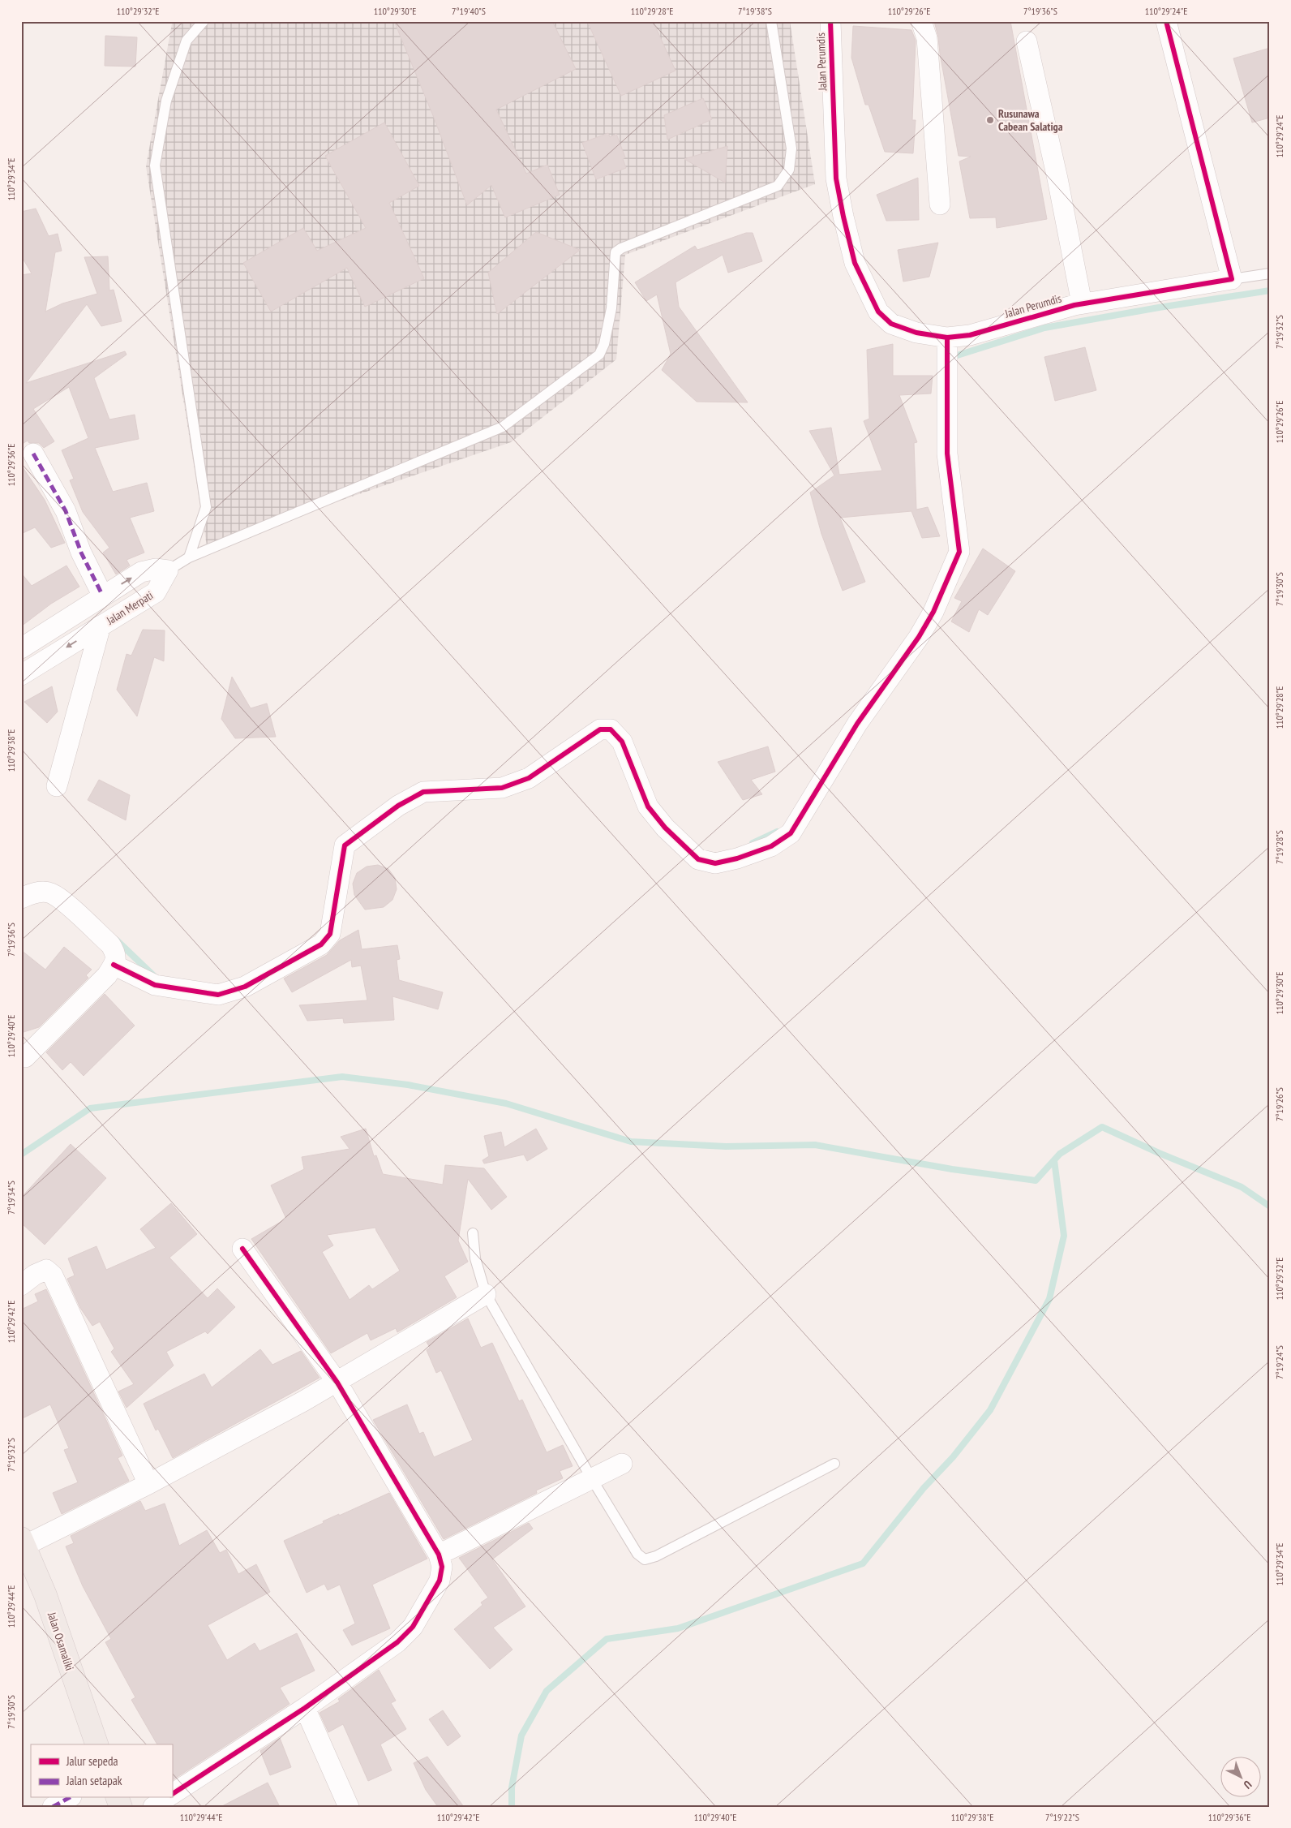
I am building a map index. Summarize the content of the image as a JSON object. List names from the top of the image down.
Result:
{
  "streets": {
    "main road": ["Jalan Osamaliki"],
    "street": ["Jalan Perumdis", "Jalan Merpati"]
  },
  "places": ["Rusunawa Cabean Salatiga"],
  "legend": ["Jalur sepeda", "Jalan setapak"],
  "north": "bottom right",
  "coordinates": [
    "110°29'32\"E",
    "110°29'30\"E",
    "7°19'40\"S",
    "110°29'28\"E",
    "7°19'38\"S",
    "110°29'26\"E",
    "7°19'36\"S",
    "110°29'24\"E",
    "110°29'34\"E",
    "7°19'32\"S",
    "110°29'36\"E",
    "7°19'30\"S",
    "110°29'38\"E",
    "7°19'28\"S",
    "110°29'40\"E",
    "7°19'26\"S",
    "7°19'34\"S",
    "110°29'42\"E",
    "7°19'24\"S",
    "110°29'44\"E",
    "7°19'22\"S"
  ]
}
